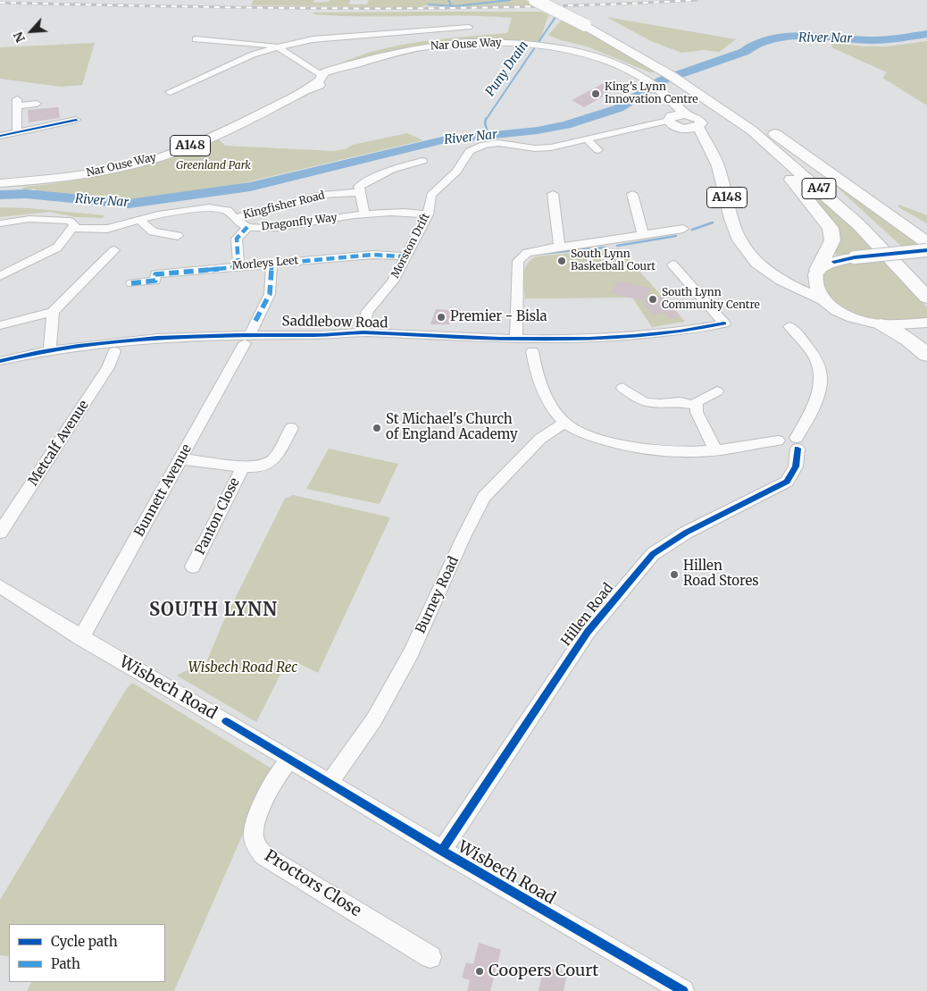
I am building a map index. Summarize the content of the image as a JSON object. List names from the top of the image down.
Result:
{
  "streets": {
    "highway": ["A47"],
    "main road": ["Nar Ouse Way", "A148"],
    "street": [
      "Kingfisher Road",
      "Dragonfly Way",
      "Morston Drift",
      "Morleys Leet",
      "Saddlebow Road",
      "Metcalf Avenue",
      "Bunnett Avenue",
      "Panton Close",
      "Burney Road",
      "Hillen Road",
      "Wisbech Road",
      "Proctors Close"
    ]
  },
  "crossings": [
    ["Nar Ouse Way", "A148"],
    ["Kingfisher Road", "Dragonfly Way"],
    ["Dragonfly Way", "Morston Drift"],
    ["Morston Drift", "Morleys Leet"],
    ["Morston Drift", "Saddlebow Road"],
    ["Morleys Leet", "Bunnett Avenue"],
    ["Saddlebow Road", "Bunnett Avenue"],
    ["Bunnett Avenue", "Panton Close"],
    ["Bunnett Avenue", "Wisbech Road"],
    ["Burney Road", "Wisbech Road"],
    ["Hillen Road", "Wisbech Road"],
    ["Wisbech Road", "Proctors Close"]
  ],
  "districts": ["SOUTH LYNN"],
  "water": ["River Nar", "Puny Drain"],
  "parks": ["Greenland Park", "Wisbech Road Rec"],
  "places": [
    "King's Lynn Innovation Centre",
    "South Lynn Basketball Court",
    "South Lynn Community Centre",
    "Premier - Bisla",
    "St Michael's Church of England Academy",
    "Hillen Road Stores",
    "Coopers Court"
  ],
  "legend": ["Cycle path", "Path"],
  "north": "bottom left"
}
